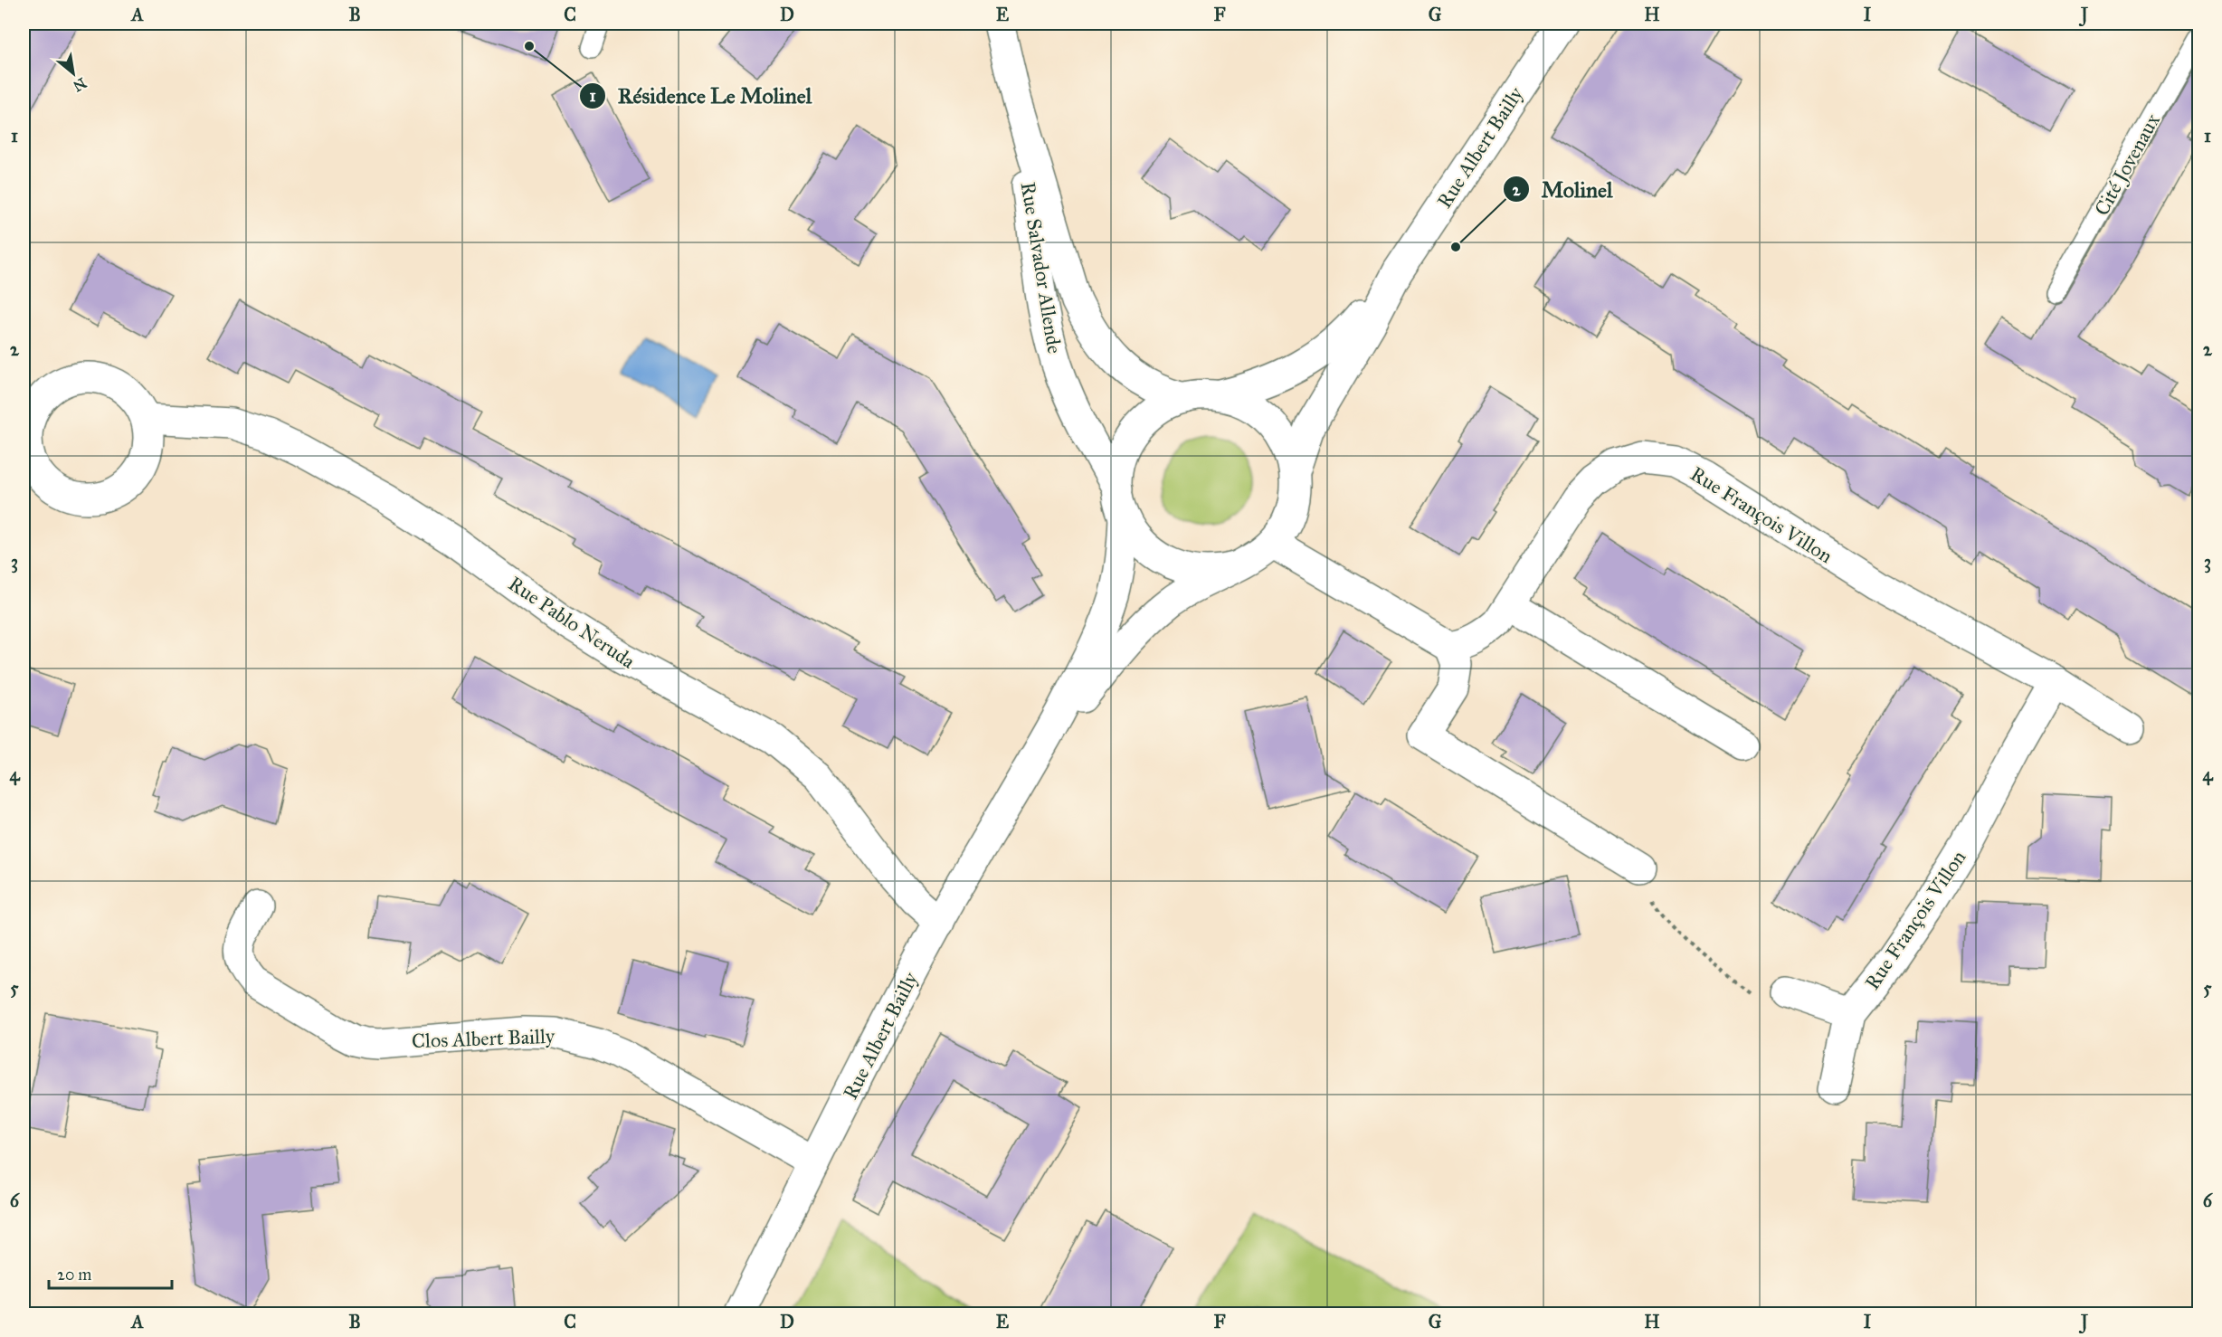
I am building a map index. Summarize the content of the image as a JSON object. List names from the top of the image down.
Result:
{
  "streets": {
    "street": [
      "Rue Albert Bailly",
      "Rue Salvador Allende",
      "Rue François Villon",
      "Rue Pablo Neruda",
      "Clos Albert Bailly"
    ],
    "lane": ["Cité Jovenaux"]
  },
  "crossings": [
    ["Rue Albert Bailly", "Rue Pablo Neruda"],
    ["Rue Albert Bailly", "Clos Albert Bailly"]
  ],
  "places": ["Résidence Le Molinel", "Molinel"],
  "scale_bar": "20 m",
  "north": "bottom right",
  "grid": {
    "columns": [
      "A",
      "B",
      "C",
      "D",
      "E",
      "F",
      "G",
      "H",
      "I",
      "J"
    ],
    "rows": [
      "1",
      "2",
      "3",
      "4",
      "5",
      "6"
    ]
  }
}
